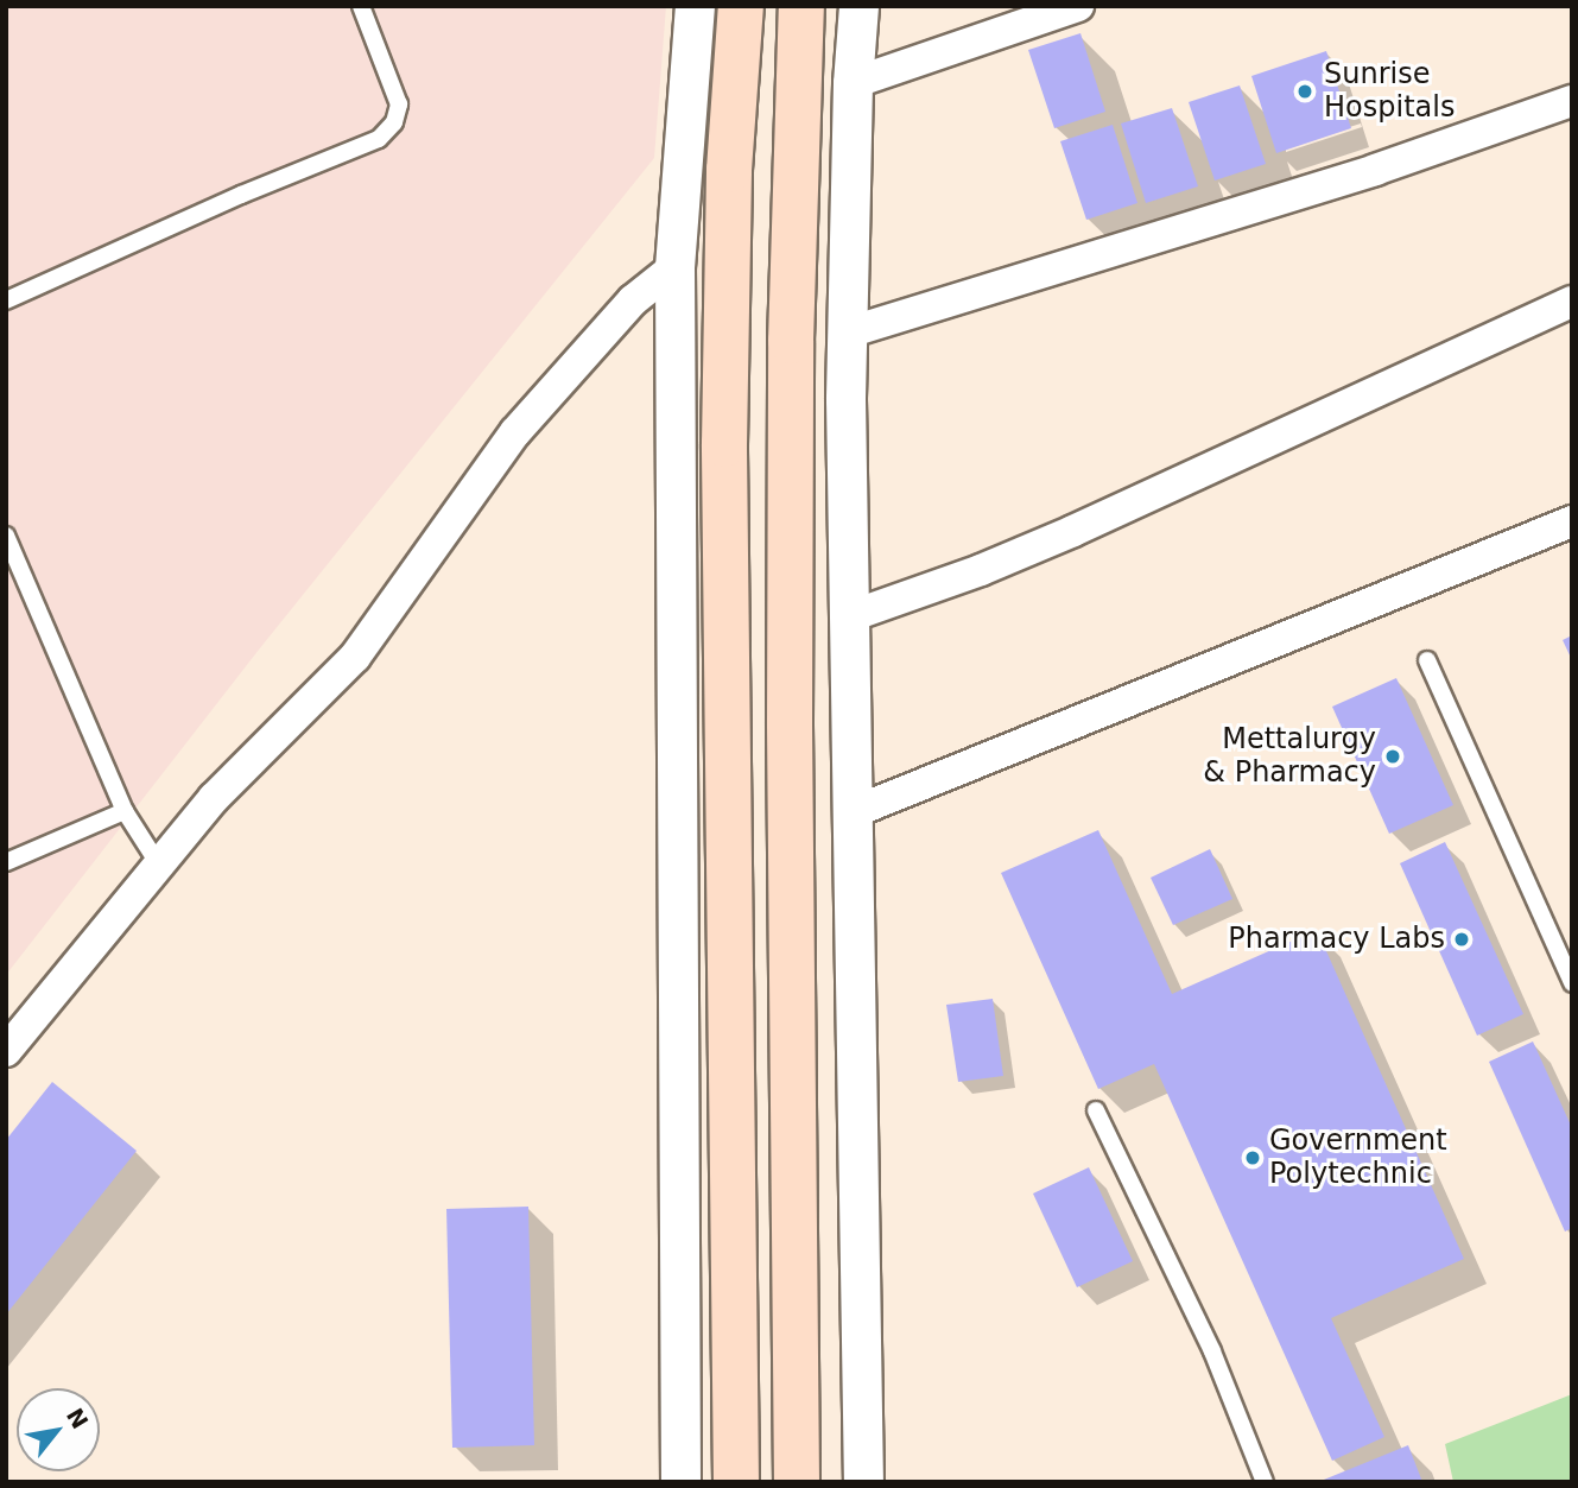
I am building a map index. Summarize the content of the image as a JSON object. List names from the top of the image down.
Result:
{
  "places": [
    "Sunrise Hospitals",
    "Mettalurgy & Pharmacy",
    "Pharmacy Labs",
    "Government Polytechnic"
  ],
  "north": "top right"
}
